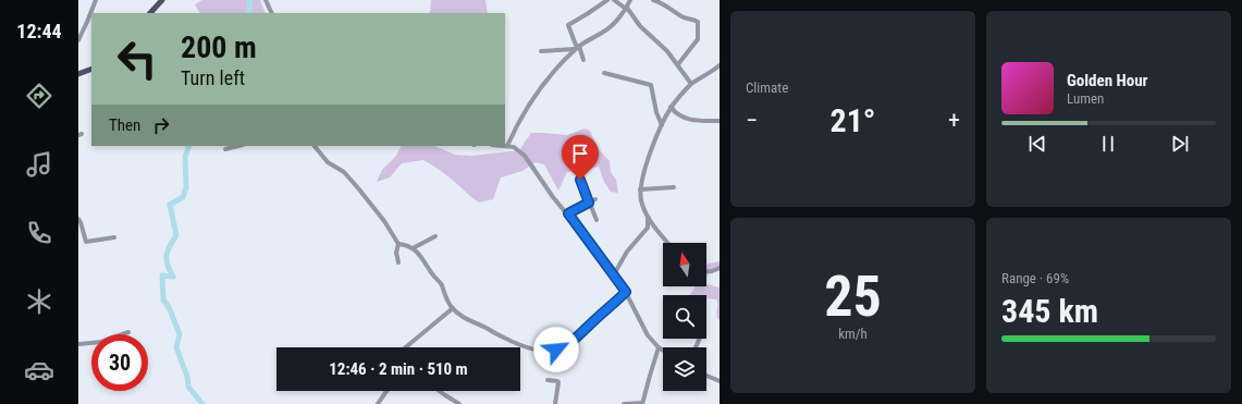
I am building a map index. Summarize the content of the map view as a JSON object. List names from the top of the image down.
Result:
{
  "north": "top",
  "page": {
    "tabs": "12:44",
    "tile": [
      "Climate",
      ["25", "km/h"],
      ["Range · 69%", "345 km"]
    ],
    "turn": ["200 m", "Turn left"],
    "song": ["Golden Hour", "Lumen"],
    "heat": ["−", "21°", "+"],
    "then": "Then",
    "limit": "30",
    "trip": "12:46 · 2 min · 510 m"
  }
}
